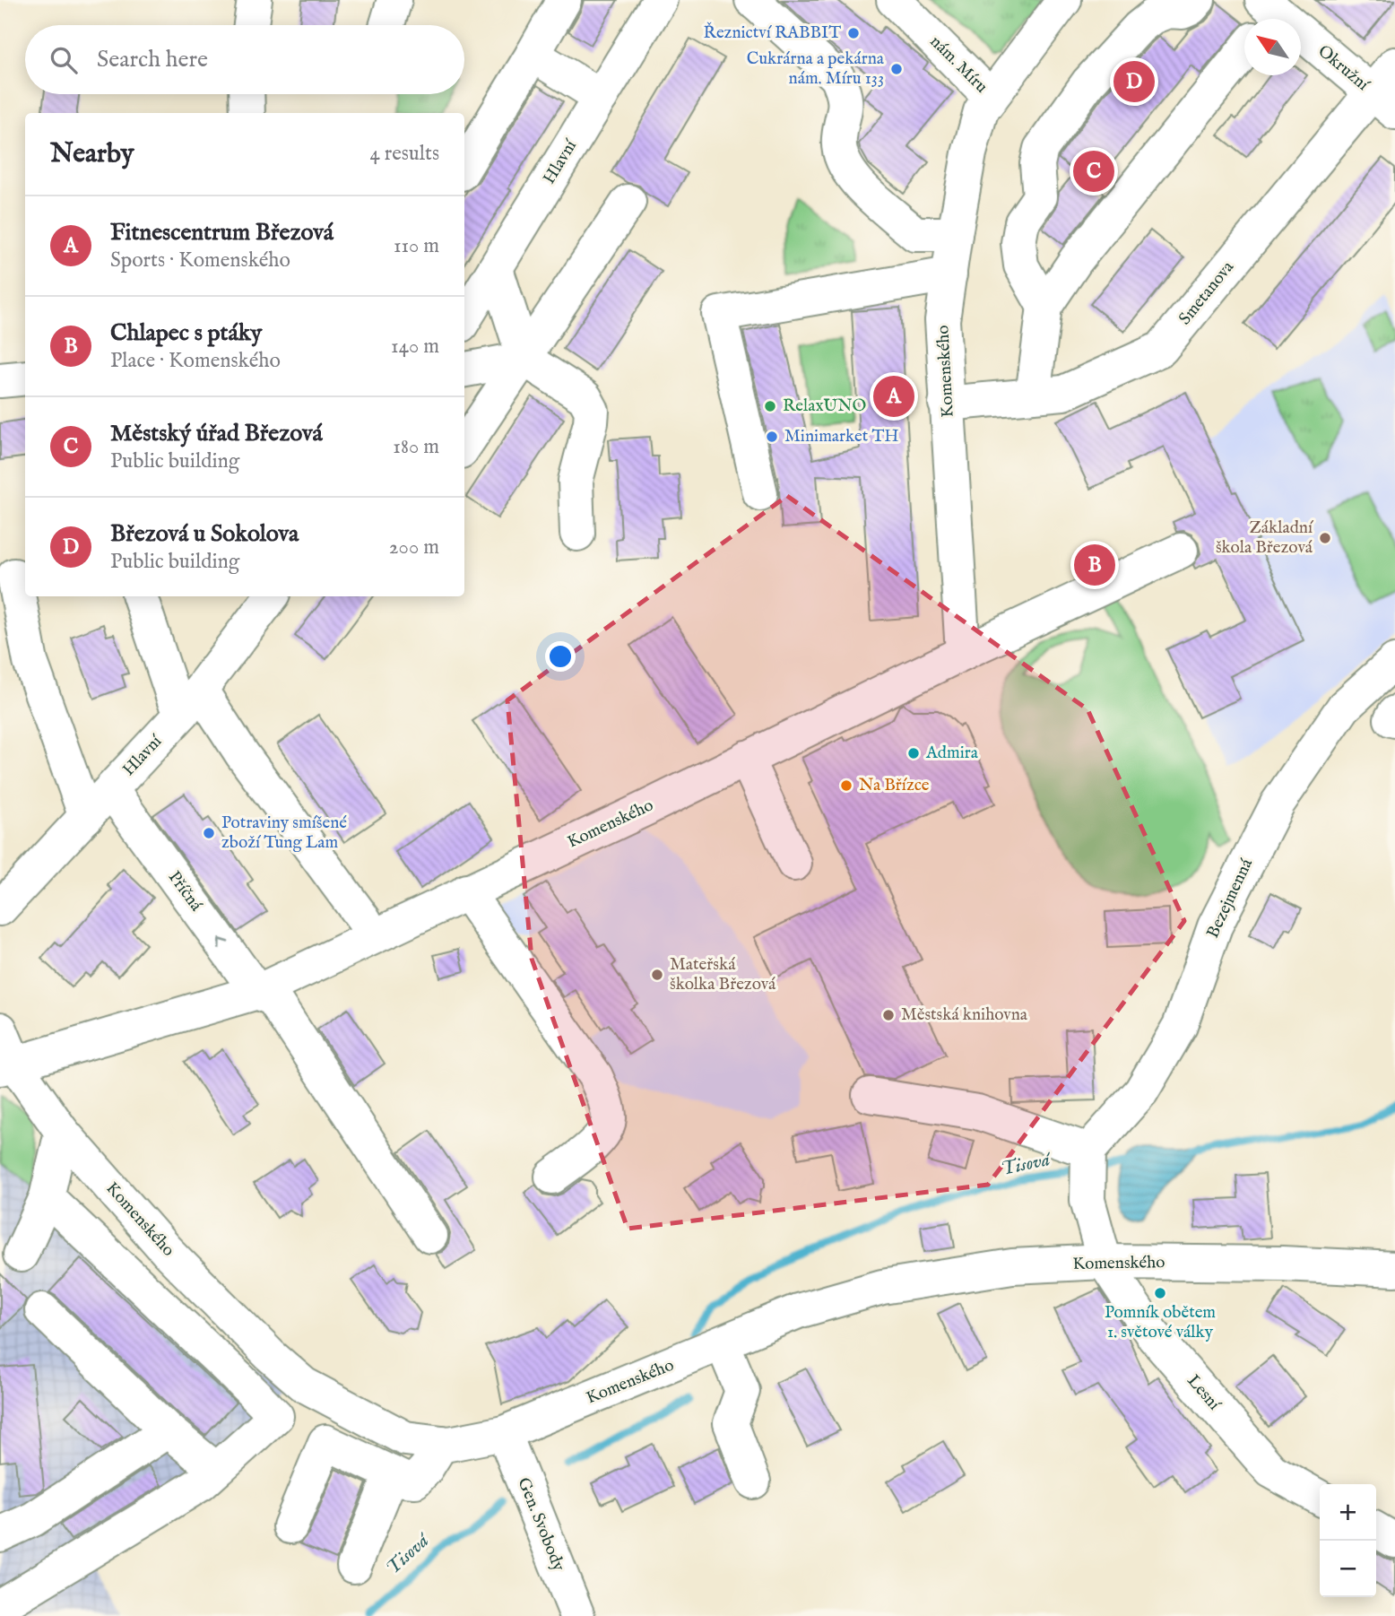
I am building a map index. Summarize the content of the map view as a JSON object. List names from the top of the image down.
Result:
{
  "streets": {
    "street": [
      "nám. Míru",
      "Okružní",
      "Hlavní",
      "Smetanova",
      "Komenského",
      "Příčná",
      "Bezejmenná",
      "Lesní",
      "Gen. Svobody"
    ]
  },
  "crossings": [
    ["nám. Míru", "Komenského"],
    ["Okružní", "Smetanova"],
    ["Hlavní", "Příčná"],
    ["Smetanova", "Komenského"],
    ["Komenského", "Příčná"],
    ["Komenského", "Lesní"],
    ["Komenského", "Gen. Svobody"]
  ],
  "water": ["Tisová"],
  "places": [
    "Řeznictví RABBIT",
    "Cukrárna a pekárna nám. Míru 133",
    "RelaxUNO",
    "Minimarket TH",
    "Základní škola Březová",
    "Admira",
    "Na Břízce",
    "Potraviny smíšené zboží Tung Lam",
    "Mateřská školka Březová",
    "Městská knihovna",
    "Pomník obětem 1. světové války"
  ],
  "north": "top left",
  "page": {
    "search": "Search here",
    "pins": [
      "D",
      "C",
      "A",
      "B"
    ],
    "heading": ["Nearby", "4 results"],
    "list": [
      {
        "mark": "A",
        "name": "Fitnescentrum Březová",
        "note": "Sports · Komenského",
        "value": "110 m"
      },
      {
        "mark": "B",
        "name": "Chlapec s ptáky",
        "note": "Place · Komenského",
        "value": "140 m"
      },
      {
        "mark": "C",
        "name": "Městský úřad Březová",
        "note": "Public building",
        "value": "180 m"
      },
      {
        "mark": "D",
        "name": "Březová u Sokolova",
        "note": "Public building",
        "value": "200 m"
      }
    ],
    "map_buttons": ["+", "−"]
  }
}
